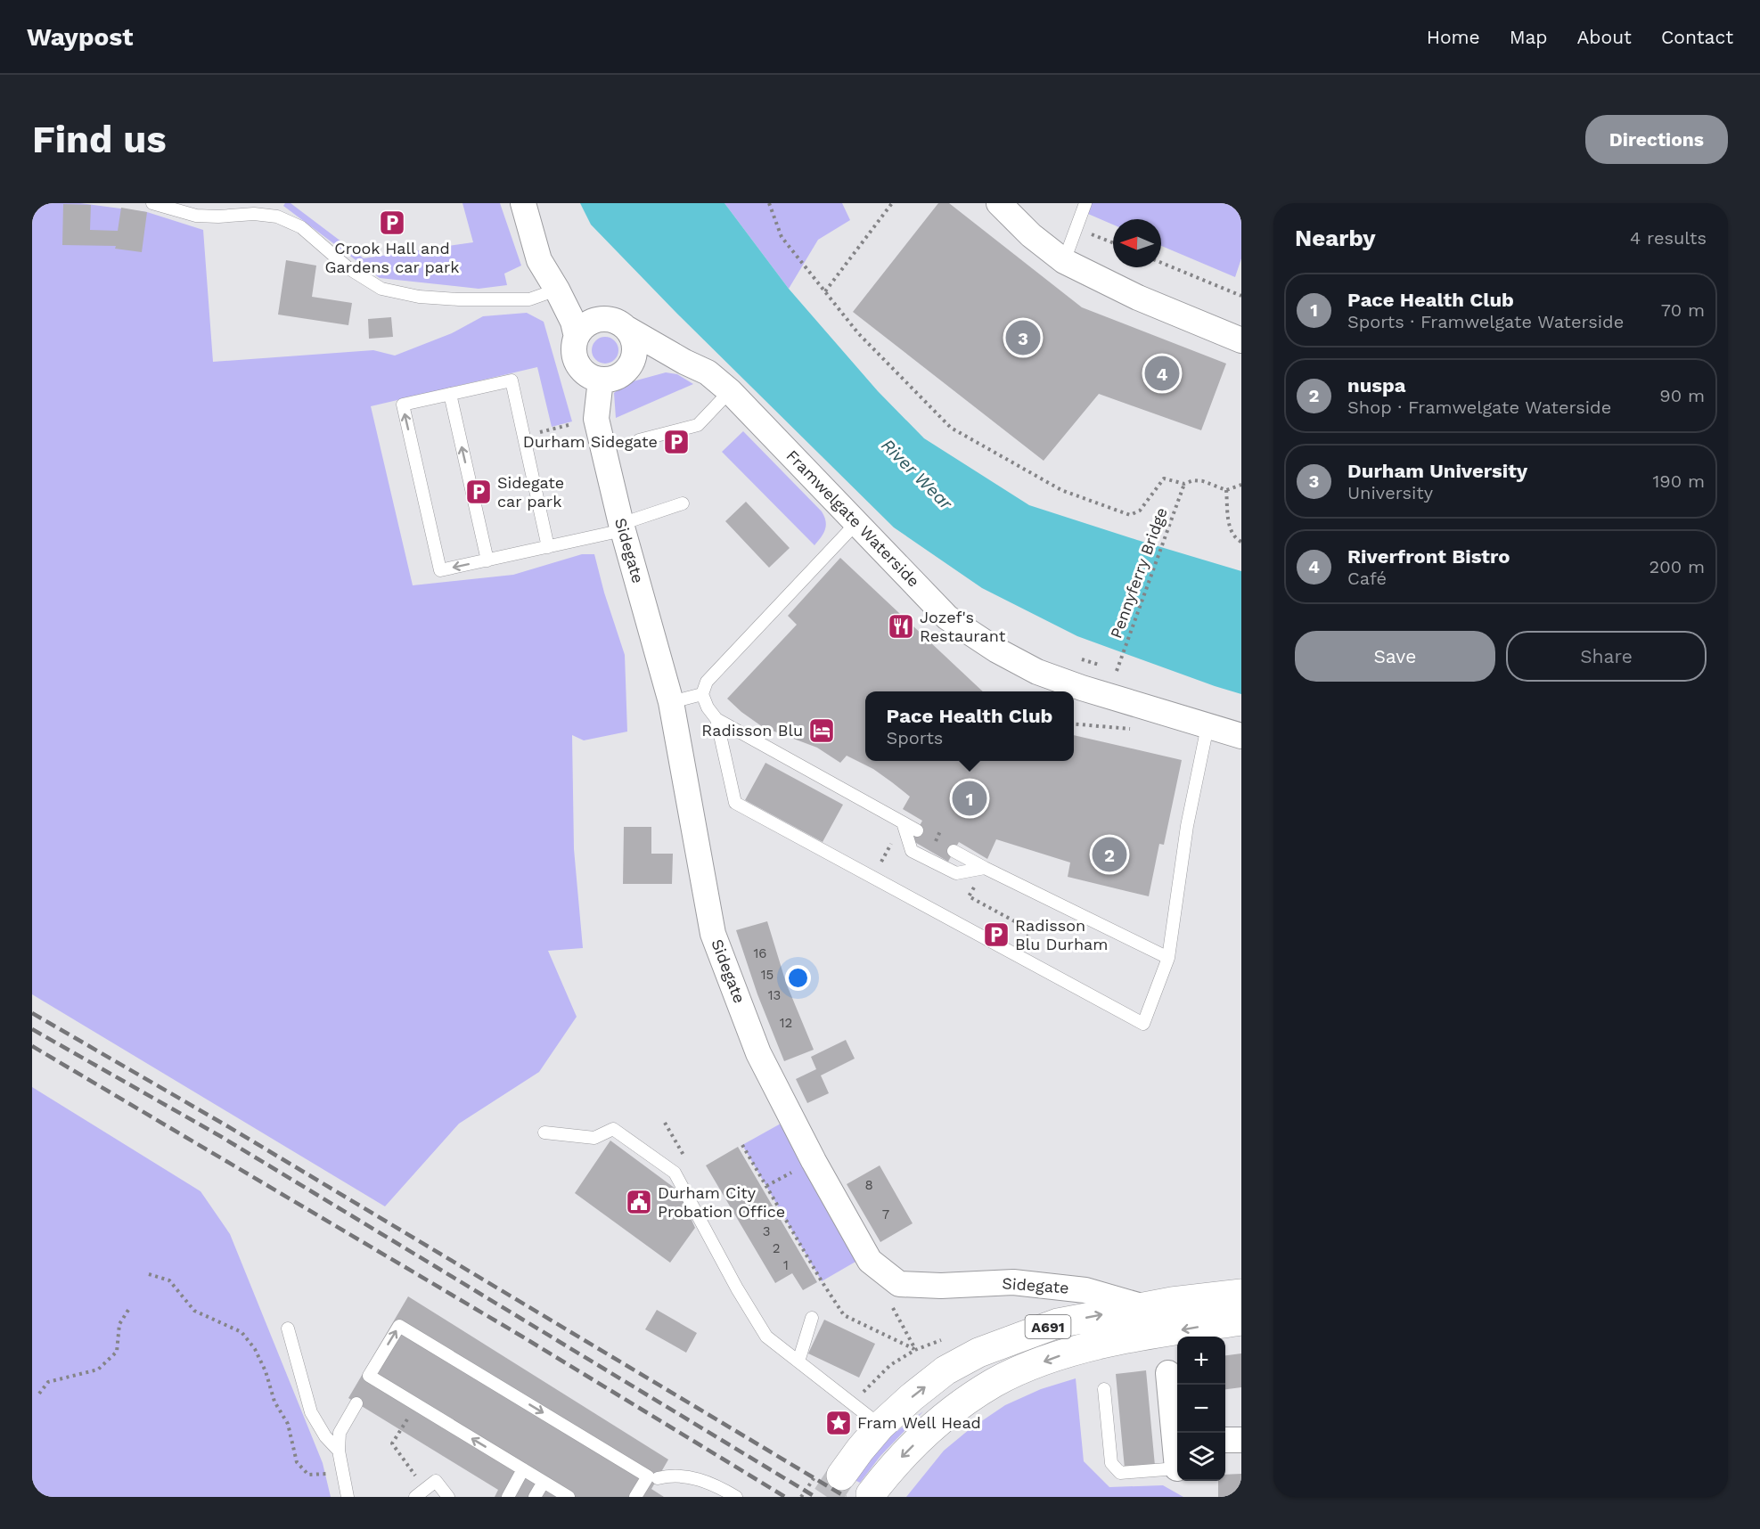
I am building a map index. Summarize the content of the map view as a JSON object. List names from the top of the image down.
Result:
{
  "streets": {
    "highway": ["A691"],
    "street": ["Framwelgate Waterside", "Sidegate"],
    "path": ["Pennyferry Bridge"]
  },
  "crossings": [
    ["Framwelgate Waterside", "Sidegate"],
    ["Sidegate", "A691"]
  ],
  "water": ["River Wear"],
  "places": {
    "parking": [
      "Crook Hall and Gardens car park",
      "Durham Sidegate",
      "Sidegate car park",
      "Radisson Blu Durham"
    ],
    "restaurant": ["Jozef's Restaurant"],
    "hotel": ["Radisson Blu"],
    "public building": ["Durham City Probation Office"],
    "place": ["Fram Well Head"]
  },
  "house_numbers": [
    "16",
    "15",
    "13",
    "12",
    "8",
    "7",
    "3",
    "2",
    "1"
  ],
  "north": "left",
  "page": {
    "header": "Waypost",
    "nav": [
      "Home",
      "Map",
      "About",
      "Contact"
    ],
    "buttons": [
      "Directions",
      ["Save", "Share"]
    ],
    "title": "Find us",
    "heading": ["Nearby", "4 results"],
    "list": [
      {
        "mark": "1",
        "name": "Pace Health Club",
        "note": "Sports · Framwelgate Waterside",
        "value": "70 m"
      },
      {
        "mark": "2",
        "name": "nuspa",
        "note": "Shop · Framwelgate Waterside",
        "value": "90 m"
      },
      {
        "mark": "3",
        "name": "Durham University",
        "note": "University",
        "value": "190 m"
      },
      {
        "mark": "4",
        "name": "Riverfront Bistro",
        "note": "Café",
        "value": "200 m"
      }
    ],
    "pins": [
      "3",
      "4",
      "1",
      "2"
    ],
    "popup": ["Pace Health Club", "Sports"],
    "map_buttons": ["+", "−"]
  }
}
